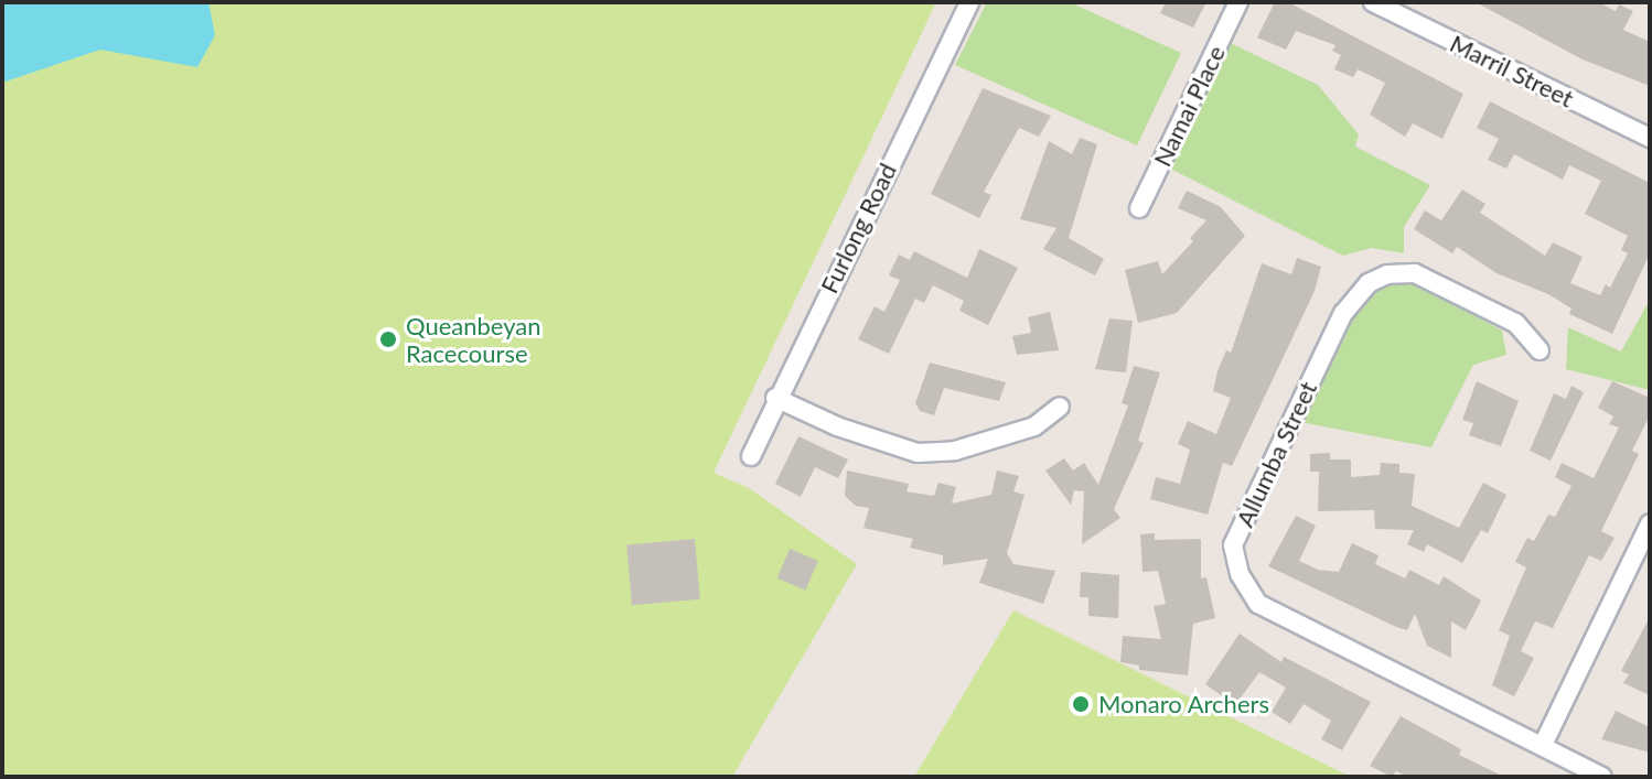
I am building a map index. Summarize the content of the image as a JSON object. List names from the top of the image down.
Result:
{
  "streets": {
    "street": [
      "Marril Street",
      "Namai Place",
      "Furlong Road",
      "Allumba Street"
    ]
  },
  "places": ["Queanbeyan Racecourse", "Monaro Archers"]
}
